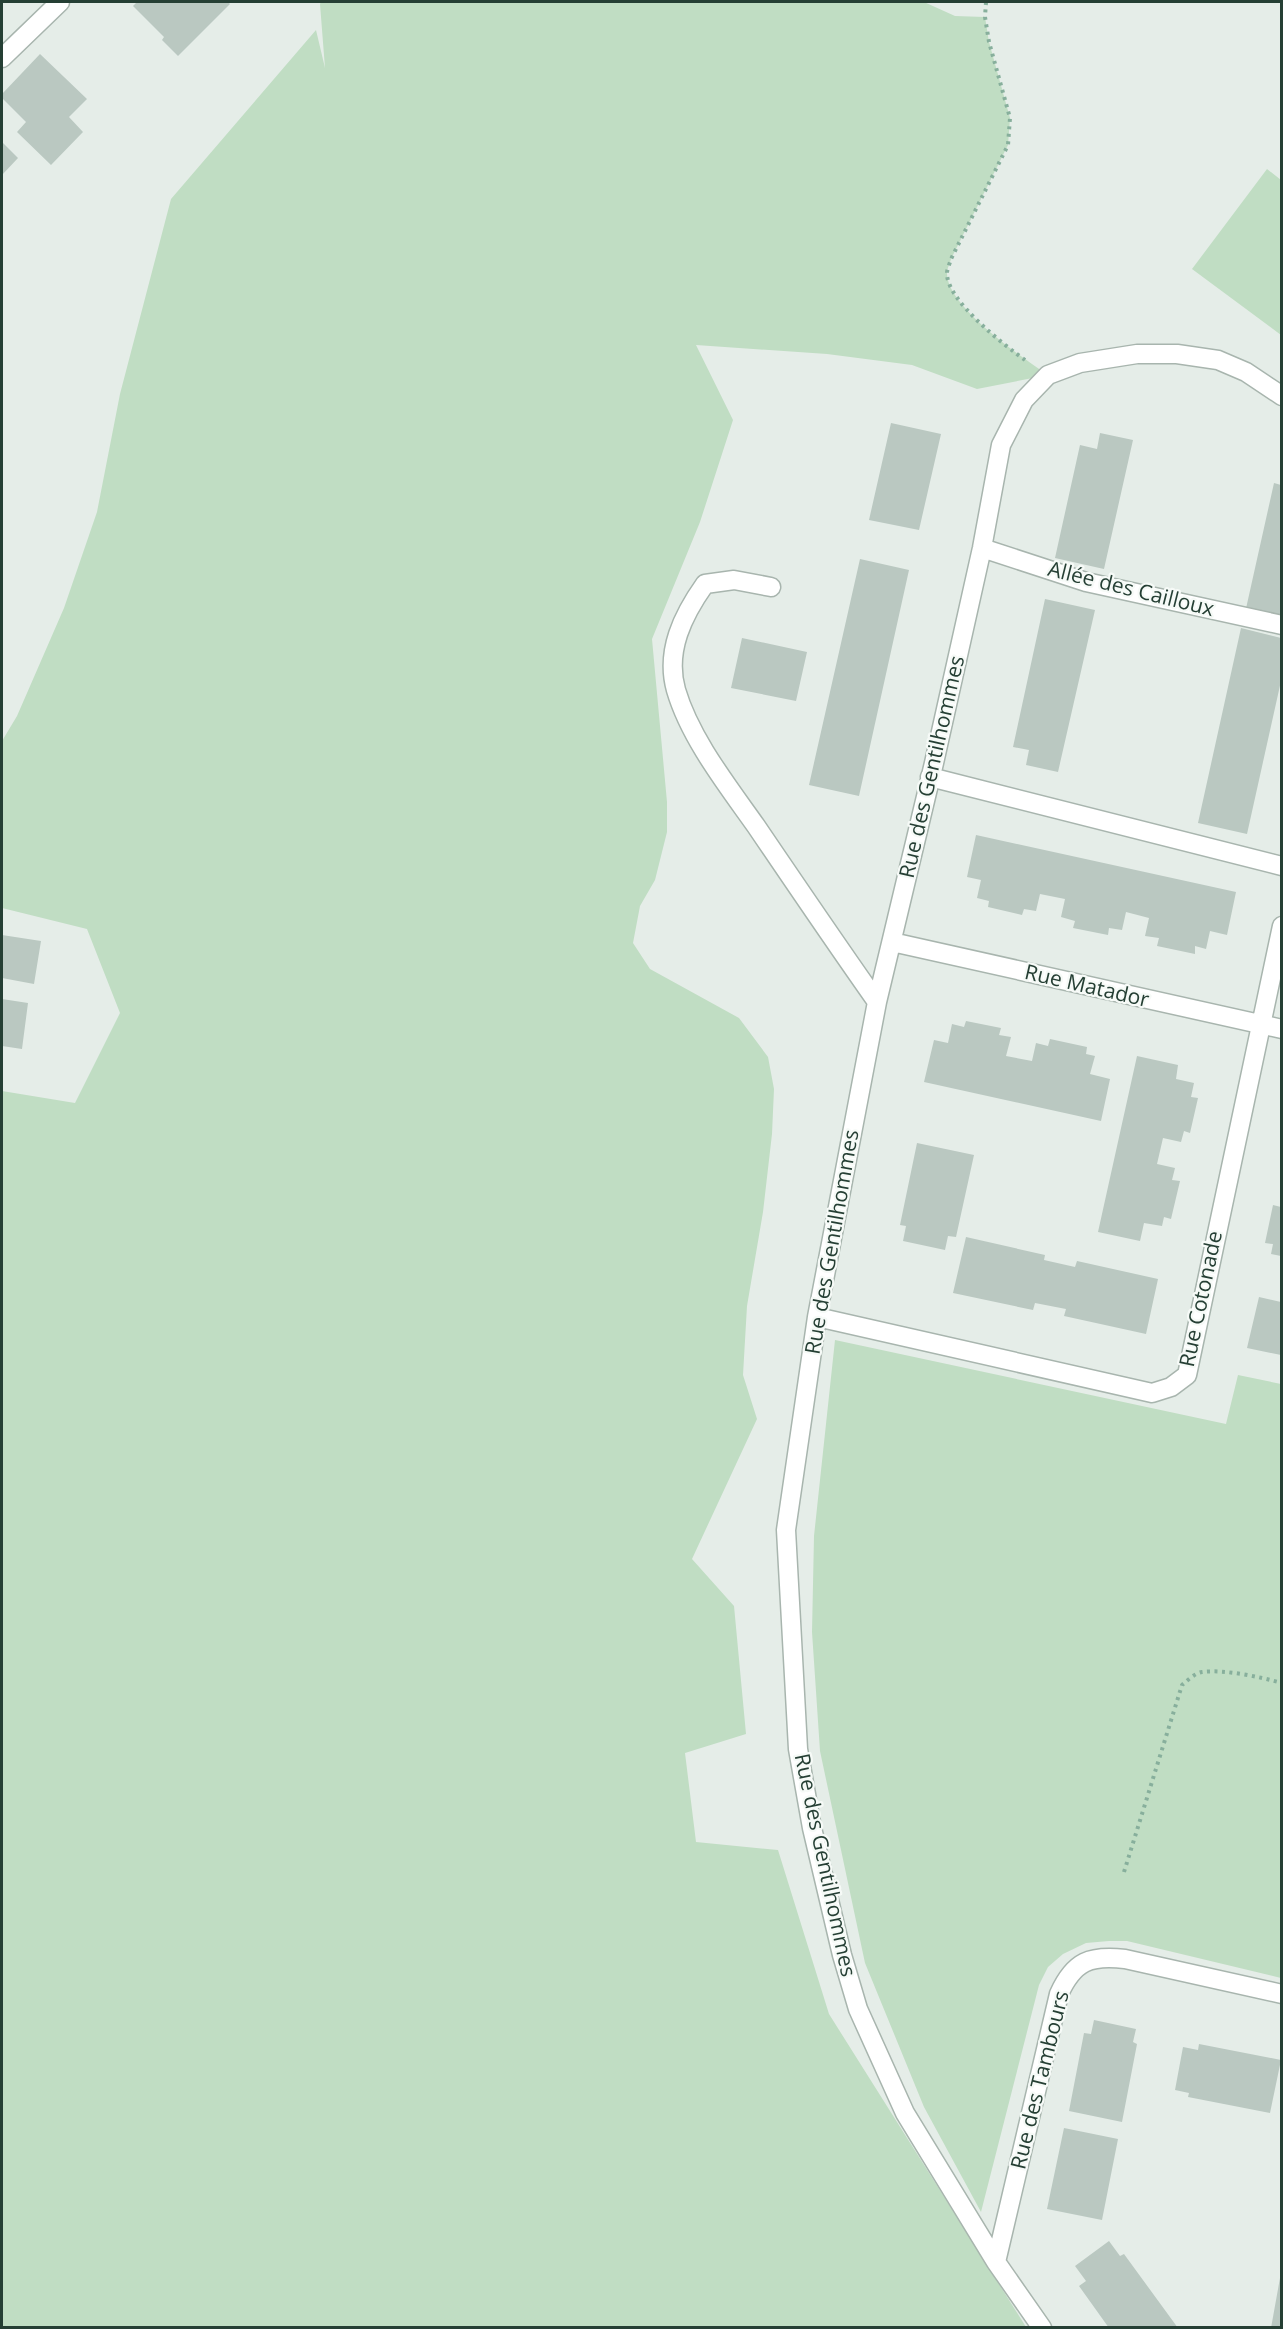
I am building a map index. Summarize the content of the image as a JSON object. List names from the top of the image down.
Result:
{
  "streets": {
    "street": [
      "Allée des Cailloux",
      "Rue des Gentilhommes",
      "Rue Matador",
      "Rue Cotonade",
      "Rue des Tambours"
    ]
  },
  "crossings": [
    ["Allée des Cailloux", "Rue des Gentilhommes"],
    ["Rue des Gentilhommes", "Rue Matador"],
    ["Rue des Gentilhommes", "Rue Cotonade"],
    ["Rue des Gentilhommes", "Rue des Tambours"],
    ["Rue Matador", "Rue Cotonade"]
  ]
}
